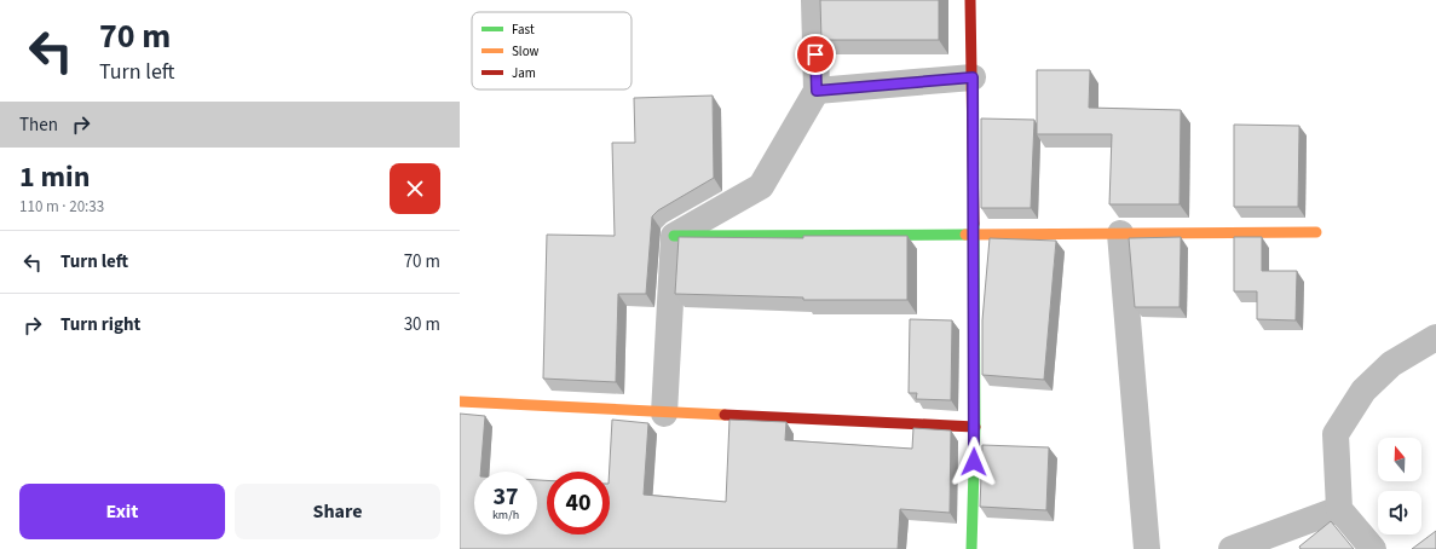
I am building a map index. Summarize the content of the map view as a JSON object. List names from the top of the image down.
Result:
{
  "legend": ["Fast", "Slow", "Jam"],
  "north": "top",
  "page": {
    "turn": ["70 m", "Turn left"],
    "then": "Then",
    "heading": ["1 min", "110 m · 20:33"],
    "list": [
      {
        "name": "Turn left",
        "value": "70 m"
      },
      {
        "name": "Turn right",
        "value": "30 m"
      }
    ],
    "speed": "37 km/h",
    "limit": "40",
    "buttons": ["Exit", "Share"]
  }
}
